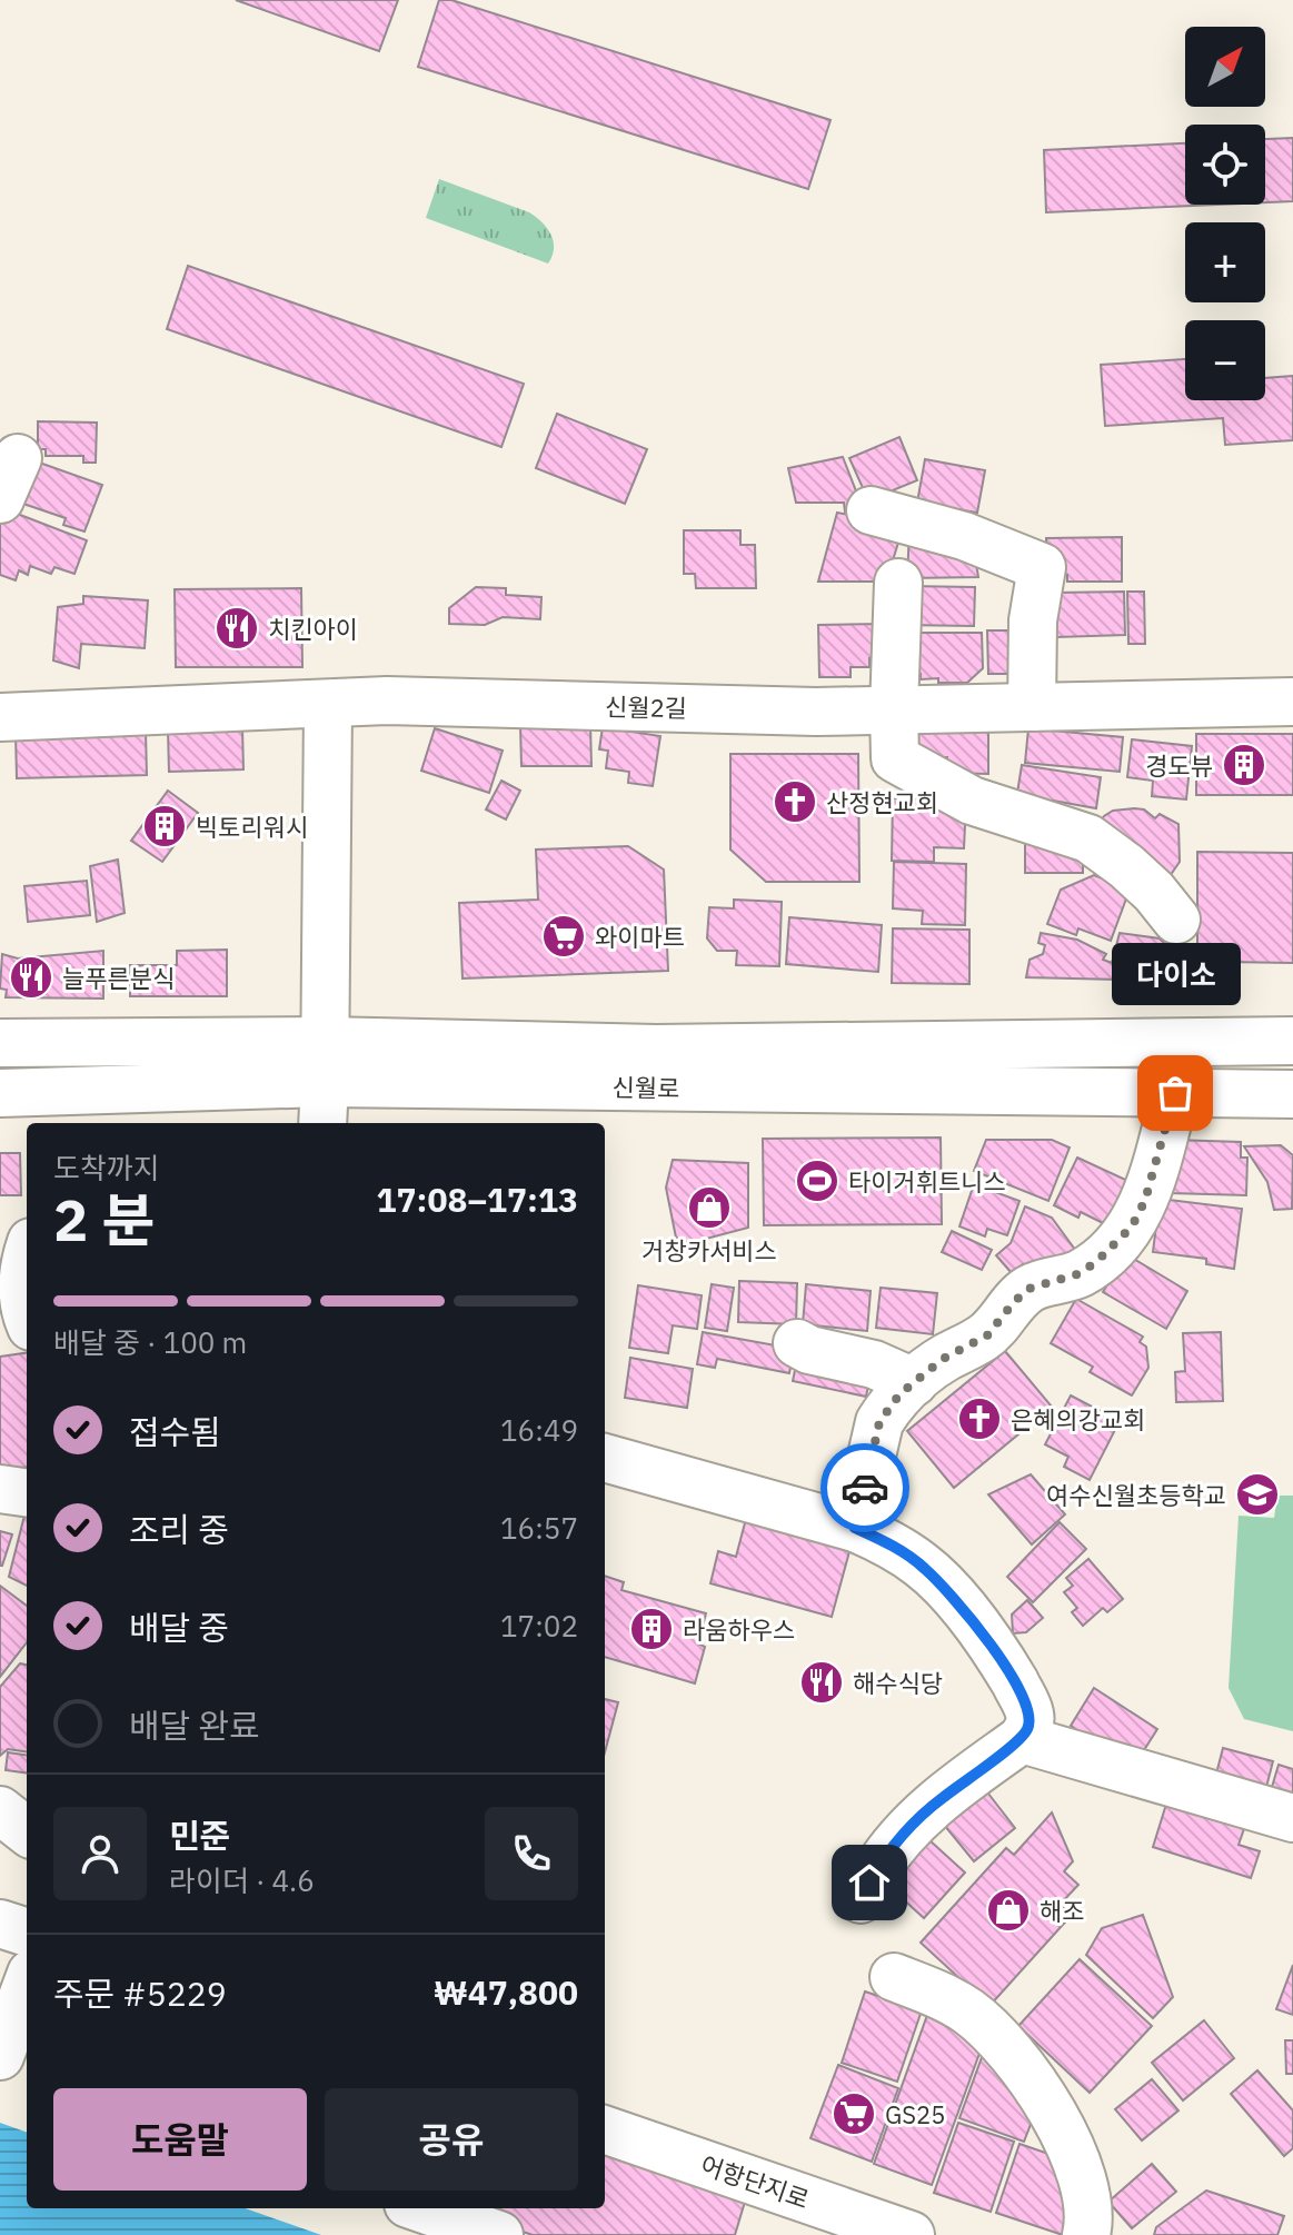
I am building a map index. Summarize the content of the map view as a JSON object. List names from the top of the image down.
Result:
{
  "streets": {
    "street": ["신월2길", "신월로", "어항단지로"]
  },
  "places": {
    "restaurant": ["치킨아이", "늘푸른분식", "해수식당"],
    "building": ["경도뷰", "빅토리워시", "라움하우스"],
    "church": ["산정현교회", "은혜의강교회"],
    "supermarket": ["와이마트", "GS25"],
    "other": ["다이소"],
    "sports": ["타이거휘트니스"],
    "shop": ["거창카서비스", "해조"],
    "school or university": ["여수신월초등학교"]
  },
  "north": "top right",
  "page": {
    "map_buttons": ["+", "−"],
    "bubble": "다이소",
    "heading": ["2 분", "도착까지", "17:08–17:13"],
    "panel": [
      "민준",
      "라이더 · 4.6",
      "주문 #5229",
      "₩47,800"
    ],
    "bar": "배달 중 · 100 m",
    "list": [
      ["접수됨", "16:49"],
      ["조리 중", "16:57"],
      ["배달 중", "17:02"],
      "배달 완료"
    ],
    "buttons": ["도움말", "공유"]
  }
}
